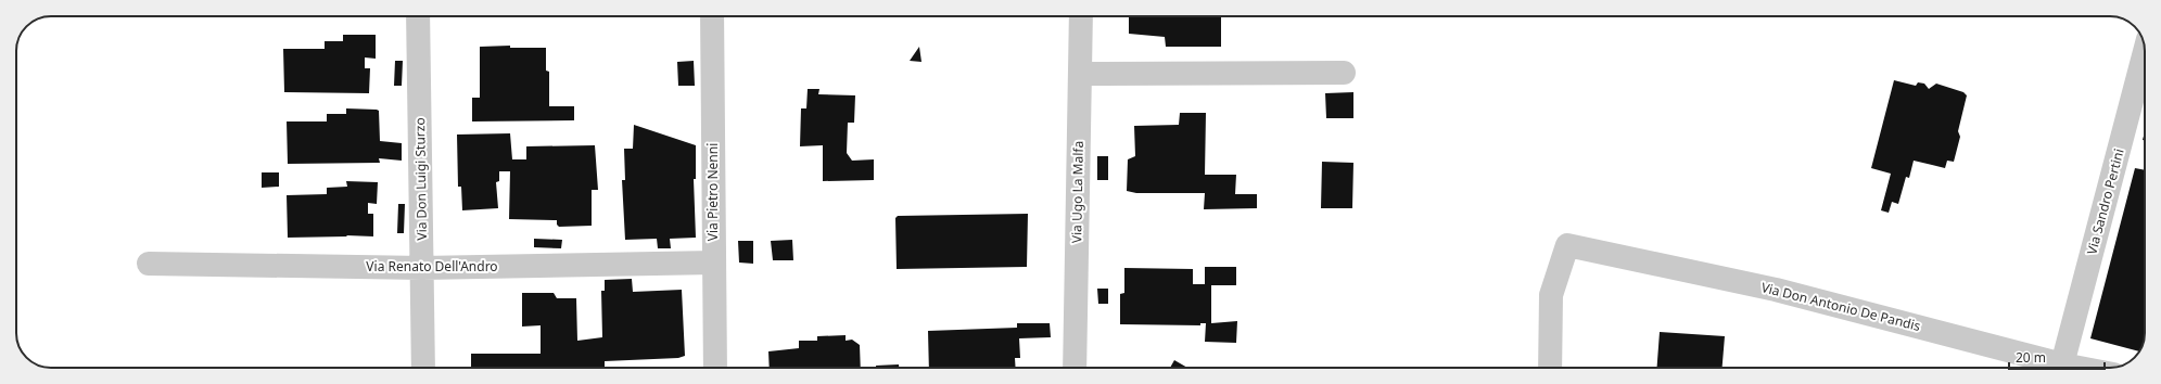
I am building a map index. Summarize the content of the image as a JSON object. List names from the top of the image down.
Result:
{
  "streets": {
    "street": [
      "Via Don Luigi Sturzo",
      "Via Pietro Nenni",
      "Via Ugo La Malfa",
      "Via Sandro Pertini",
      "Via Renato Dell'Andro",
      "Via Don Antonio De Pandis"
    ]
  },
  "crossings": [
    ["Via Don Luigi Sturzo", "Via Renato Dell'Andro"],
    ["Via Pietro Nenni", "Via Renato Dell'Andro"],
    ["Via Sandro Pertini", "Via Don Antonio De Pandis"]
  ],
  "scale_bar": "20 m"
}
